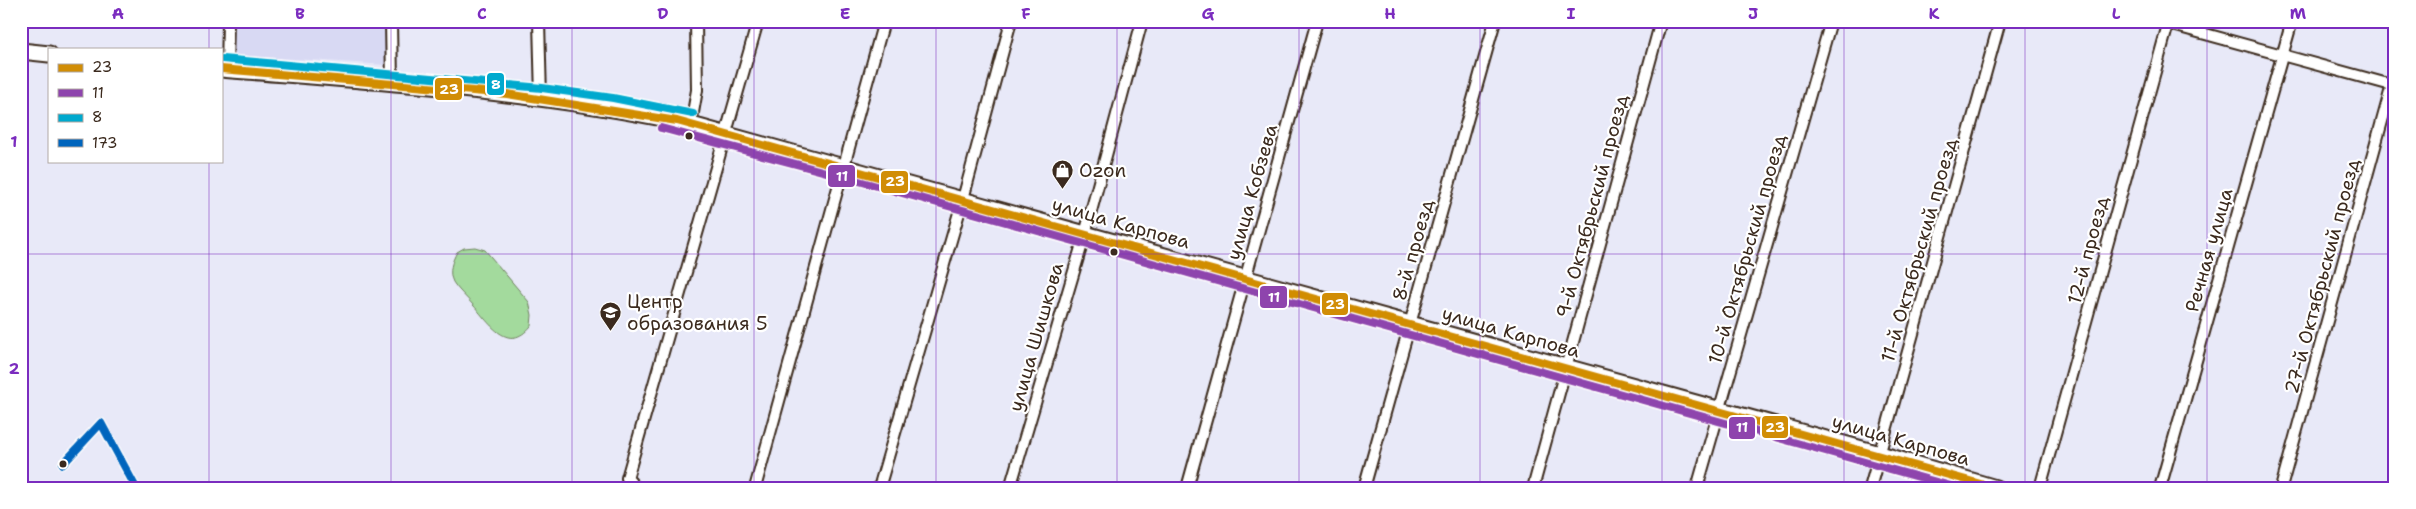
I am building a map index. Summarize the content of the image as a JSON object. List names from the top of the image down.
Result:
{
  "streets": {
    "main road": ["улица Карпова"],
    "street": [
      "улица Кобзева",
      "9-й Октябрьский проезд",
      "10-й Октябрьский проезд",
      "8-й проезд",
      "11-й Октябрьский проезд",
      "12-й проезд",
      "Речная улица",
      "27-й Октябрьский проезд",
      "улица Шишкова"
    ]
  },
  "crossings": [
    ["улица Кобзева", "улица Карпова"],
    ["9-й Октябрьский проезд", "улица Карпова"],
    ["улица Карпова", "10-й Октябрьский проезд"],
    ["улица Карпова", "8-й проезд"],
    ["улица Карпова", "11-й Октябрьский проезд"],
    ["улица Карпова", "улица Шишкова"]
  ],
  "places": {
    "shop": ["Ozon"],
    "school or university": ["Центр образования 5"]
  },
  "lines": [
    "transit line 8",
    "transit line 23",
    "transit line 11",
    "transit line 173"
  ],
  "legend": [
    "23",
    "11",
    "8",
    "173"
  ],
  "grid": {
    "columns": [
      "A",
      "B",
      "C",
      "D",
      "E",
      "F",
      "G",
      "H",
      "I",
      "J",
      "K",
      "L",
      "M"
    ],
    "rows": ["1", "2"]
  }
}
